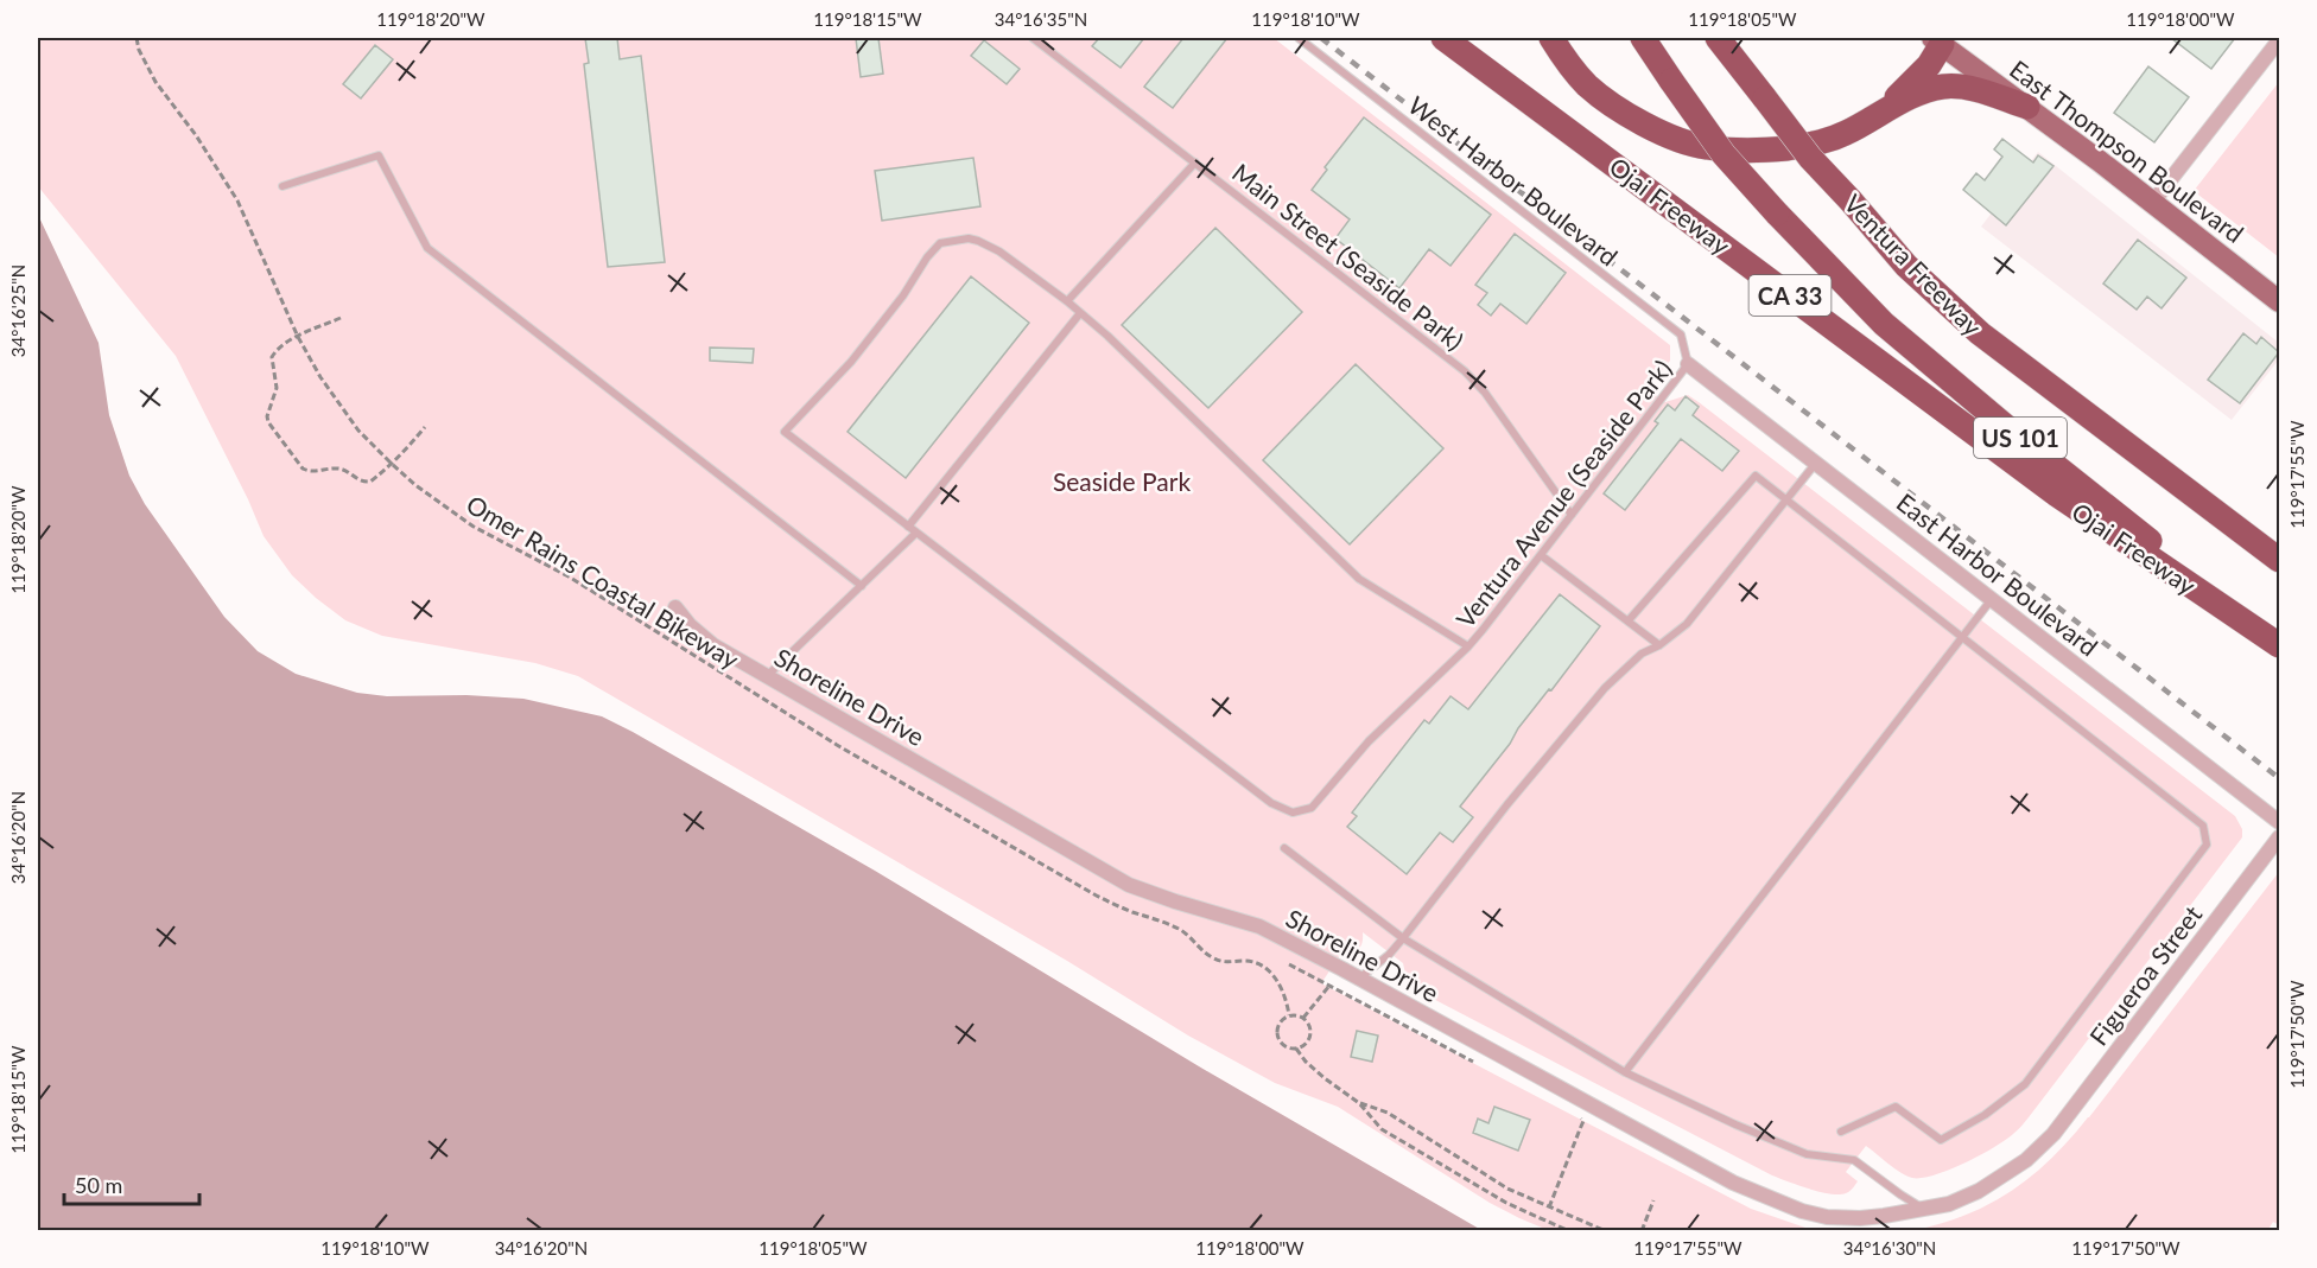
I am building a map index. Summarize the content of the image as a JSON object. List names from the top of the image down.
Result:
{
  "streets": {
    "highway": [
      "Ojai Freeway",
      "Ventura Freeway",
      "CA 33",
      "US 101"
    ],
    "main road": ["East Thompson Boulevard"],
    "street": ["East Harbor Boulevard", "Shoreline Drive", "Figueroa Street"],
    "lane": ["West Harbor Boulevard", "Main Street (Seaside Park)", "Ventura Avenue (Seaside Park)"],
    "path": ["Omer Rains Coastal Bikeway"]
  },
  "crossings": [
    ["West Harbor Boulevard", "Ventura Avenue (Seaside Park)"],
    ["West Harbor Boulevard", "East Harbor Boulevard"],
    ["Ojai Freeway", "US 101"],
    ["Main Street (Seaside Park)", "Ventura Avenue (Seaside Park)"],
    ["Ventura Avenue (Seaside Park)", "East Harbor Boulevard"],
    ["Shoreline Drive", "Figueroa Street"]
  ],
  "parks": ["Seaside Park"],
  "scale_bar": "50 m",
  "coordinates": [
    "119°18'20\"W",
    "119°18'15\"W",
    "34°16'35\"N",
    "119°18'10\"W",
    "119°18'05\"W",
    "119°18'00\"W",
    "34°16'25\"N",
    "119°17'55\"W",
    "34°16'20\"N",
    "119°17'50\"W",
    "34°16'30\"N"
  ]
}
